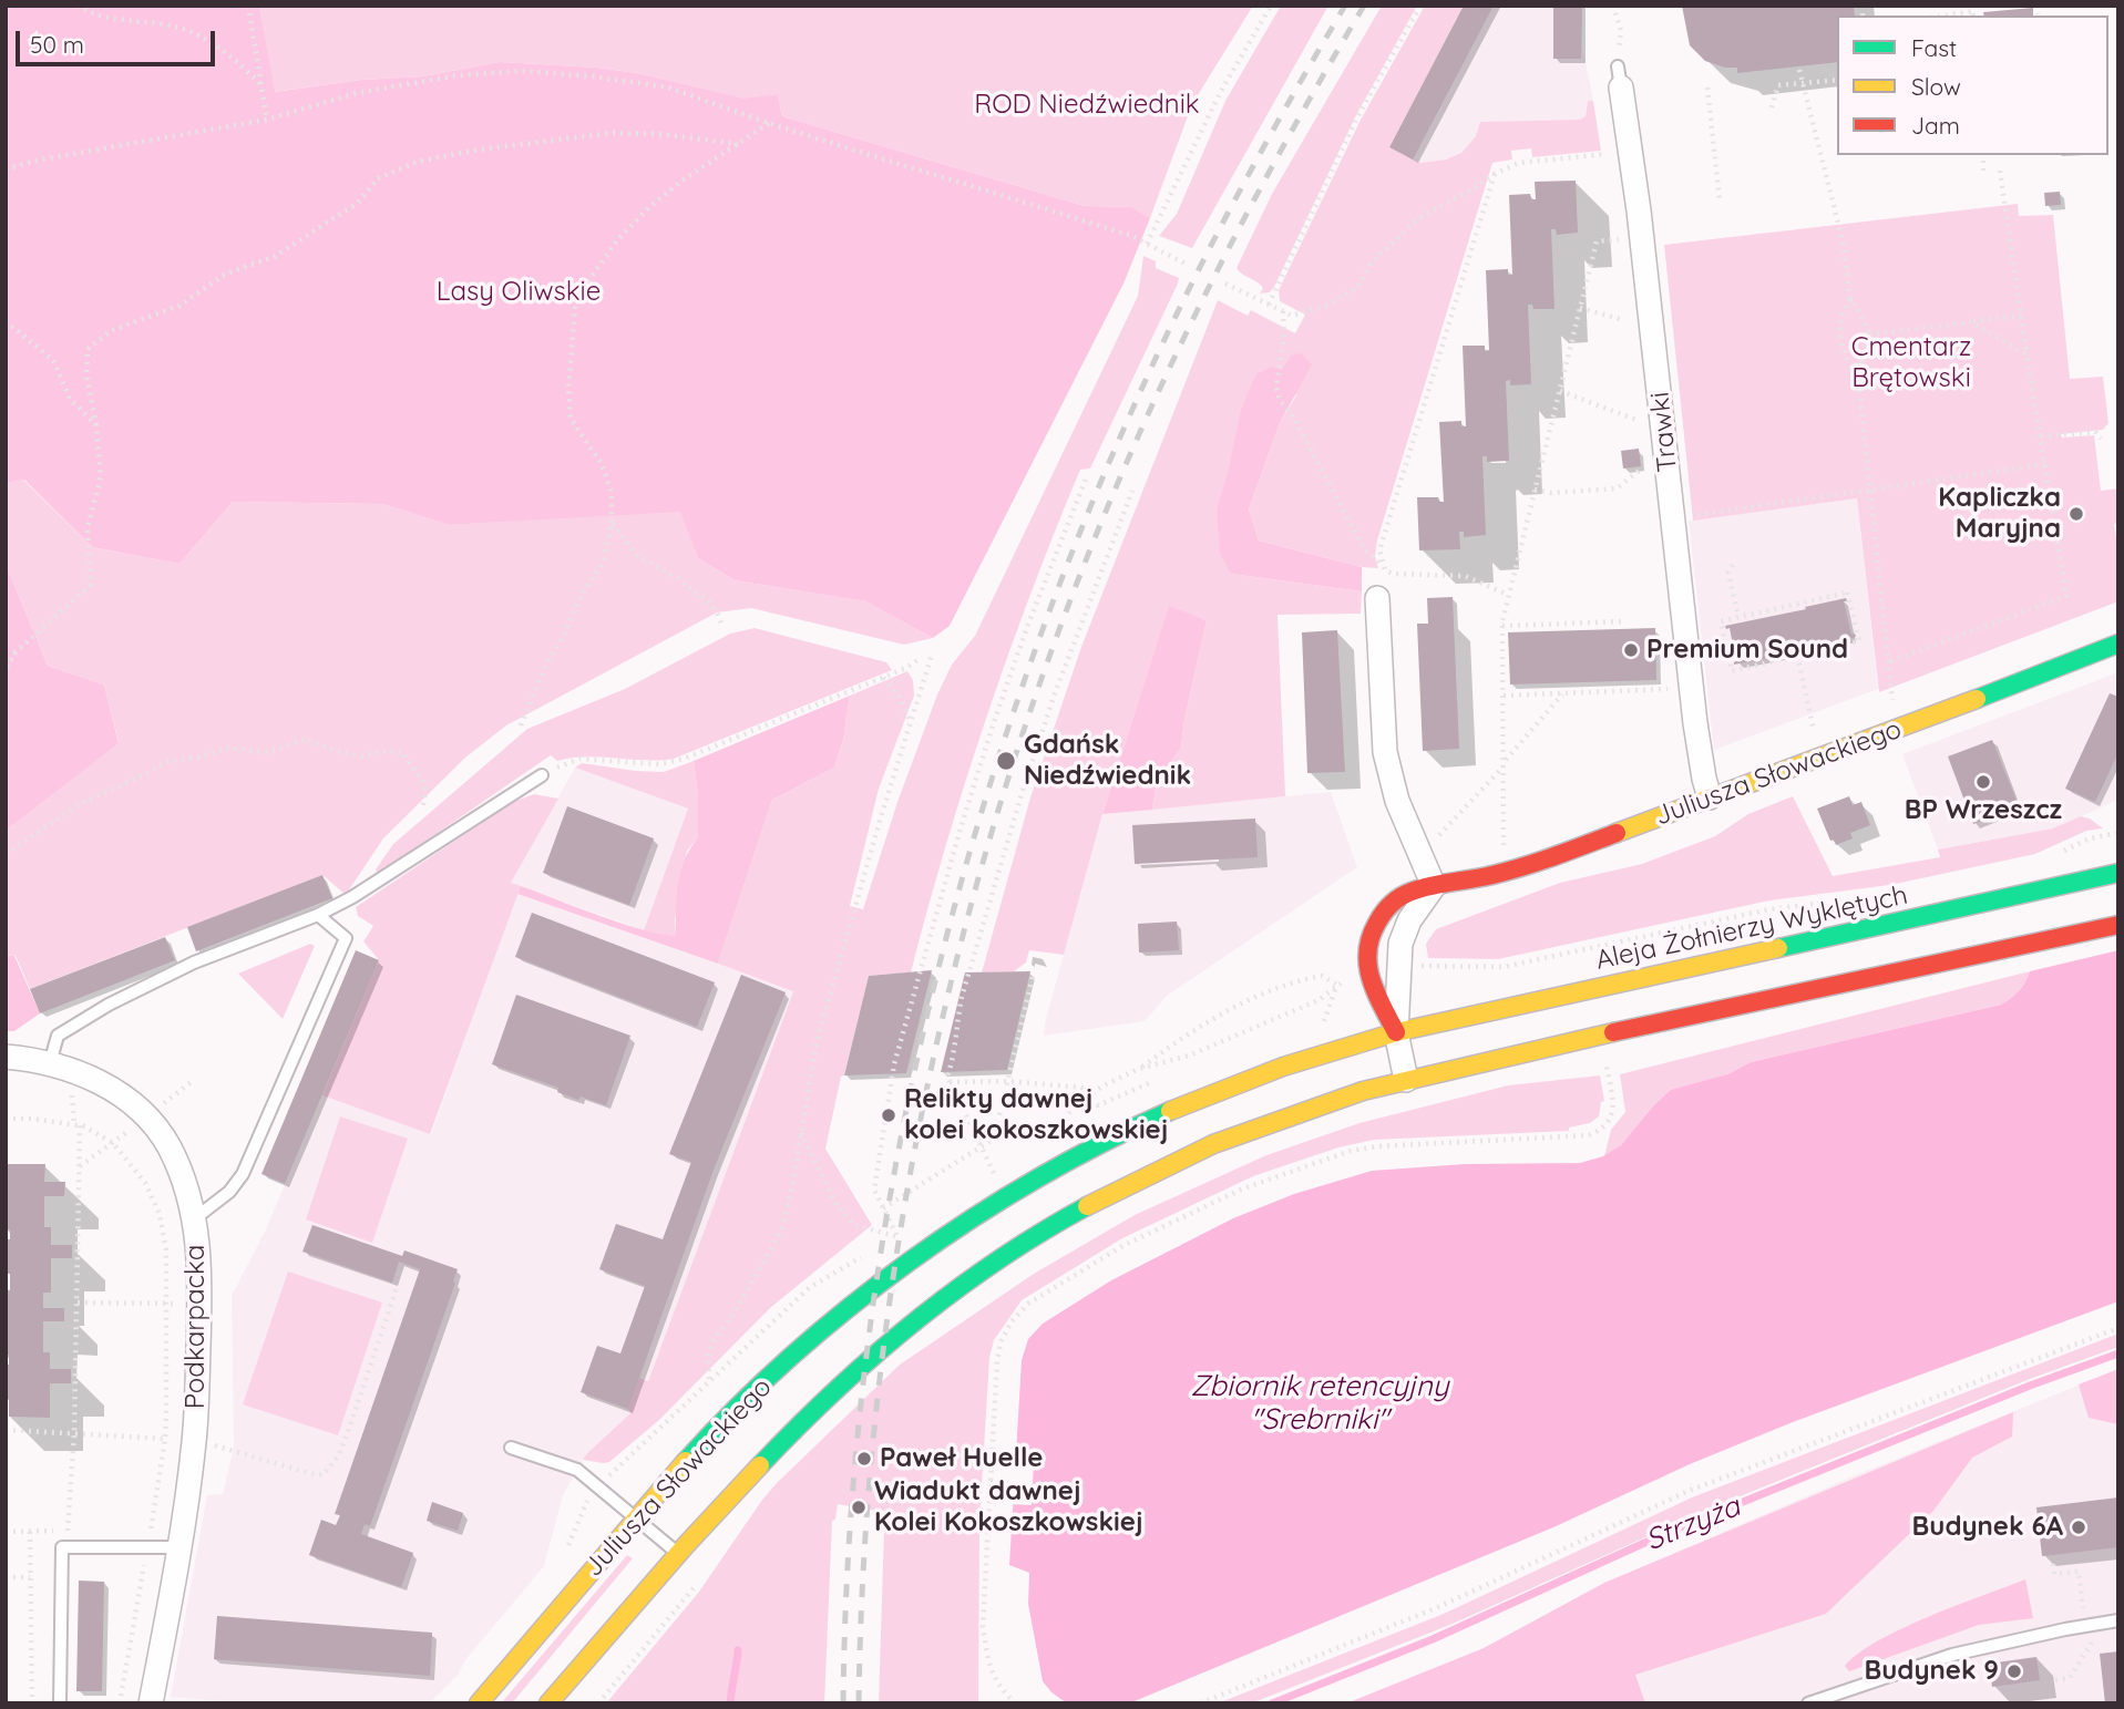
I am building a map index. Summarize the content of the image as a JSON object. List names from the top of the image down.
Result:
{
  "streets": {
    "main road": ["Juliusza Słowackiego", "Aleja Żołnierzy Wyklętych"],
    "street": ["Trawki", "Podkarpacka"]
  },
  "crossings": [
    ["Trawki", "Juliusza Słowackiego"],
    ["Juliusza Słowackiego", "Aleja Żołnierzy Wyklętych"]
  ],
  "water": ["Zbiornik retencyjny \"Srebrniki\"", "Strzyża"],
  "parks": ["ROD Niedźwiednik", "Lasy Oliwskie", "Cmentarz Brętowski"],
  "places": [
    "Kapliczka Maryjna",
    "Premium Sound",
    "Gdańsk Niedźwiednik",
    "BP Wrzeszcz",
    "Relikty dawnej kolei kokoszkowskiej",
    "Paweł Huelle",
    "Wiadukt dawnej Kolei Kokoszkowskiej",
    "Budynek 6A",
    "Budynek 9"
  ],
  "legend": ["Fast", "Slow", "Jam"],
  "scale_bar": "50 m"
}
